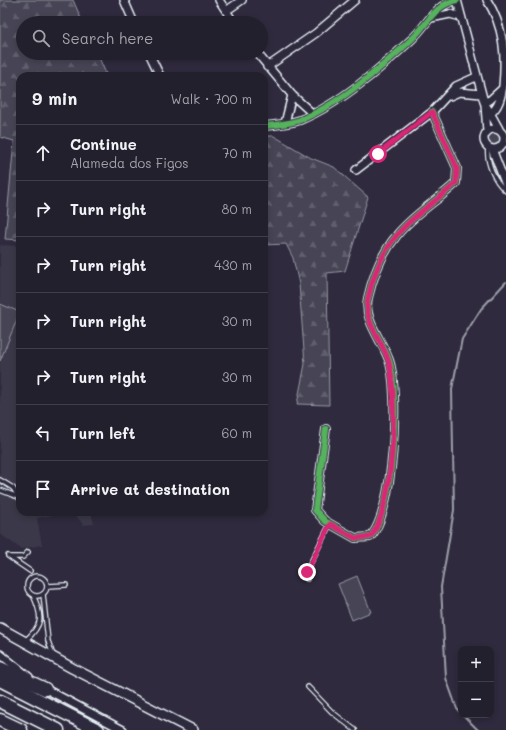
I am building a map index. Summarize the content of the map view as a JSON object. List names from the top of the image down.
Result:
{
  "page": {
    "search": "Search here",
    "heading": ["9 min", "Walk · 700 m"],
    "list": [
      ["Continue", "Alameda dos Figos", "70 m"],
      ["Turn right", "80 m"],
      ["Turn right", "430 m"],
      ["Turn right", "30 m"],
      ["Turn right", "30 m"],
      ["Turn left", "60 m"],
      "Arrive at destination"
    ],
    "map_buttons": ["+", "−"]
  }
}
